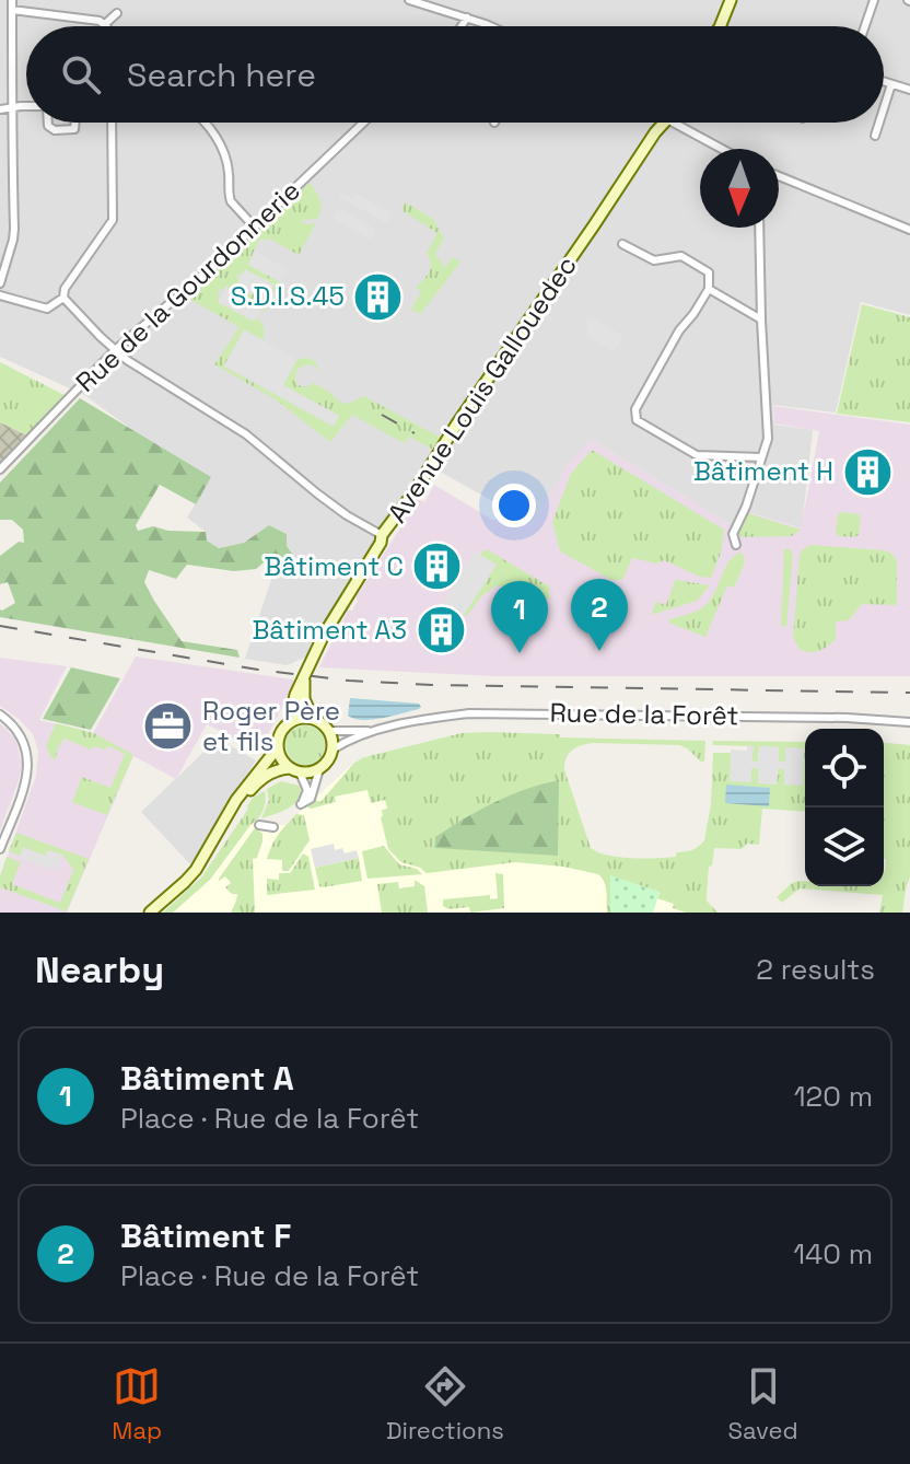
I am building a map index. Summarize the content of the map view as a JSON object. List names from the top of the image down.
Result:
{
  "streets": {
    "main road": ["Avenue Louis Gallouedec"],
    "street": ["Rue de la Gourdonnerie", "Rue de la Forêt"]
  },
  "crossings": [
    ["Avenue Louis Gallouedec", "Rue de la Forêt"]
  ],
  "places": {
    "building": [
      "S.D.I.S.45",
      "Bâtiment H",
      "Bâtiment C",
      "Bâtiment A3"
    ],
    "office": ["Roger Père et fils"]
  },
  "north": "bottom",
  "page": {
    "search": "Search here",
    "pins": ["2", "1"],
    "heading": ["Nearby", "2 results"],
    "list": [
      {
        "mark": "1",
        "name": "Bâtiment A",
        "note": "Place · Rue de la Forêt",
        "value": "120 m"
      },
      {
        "mark": "2",
        "name": "Bâtiment F",
        "note": "Place · Rue de la Forêt",
        "value": "140 m"
      }
    ],
    "nav": ["Map", "Directions", "Saved"]
  }
}
